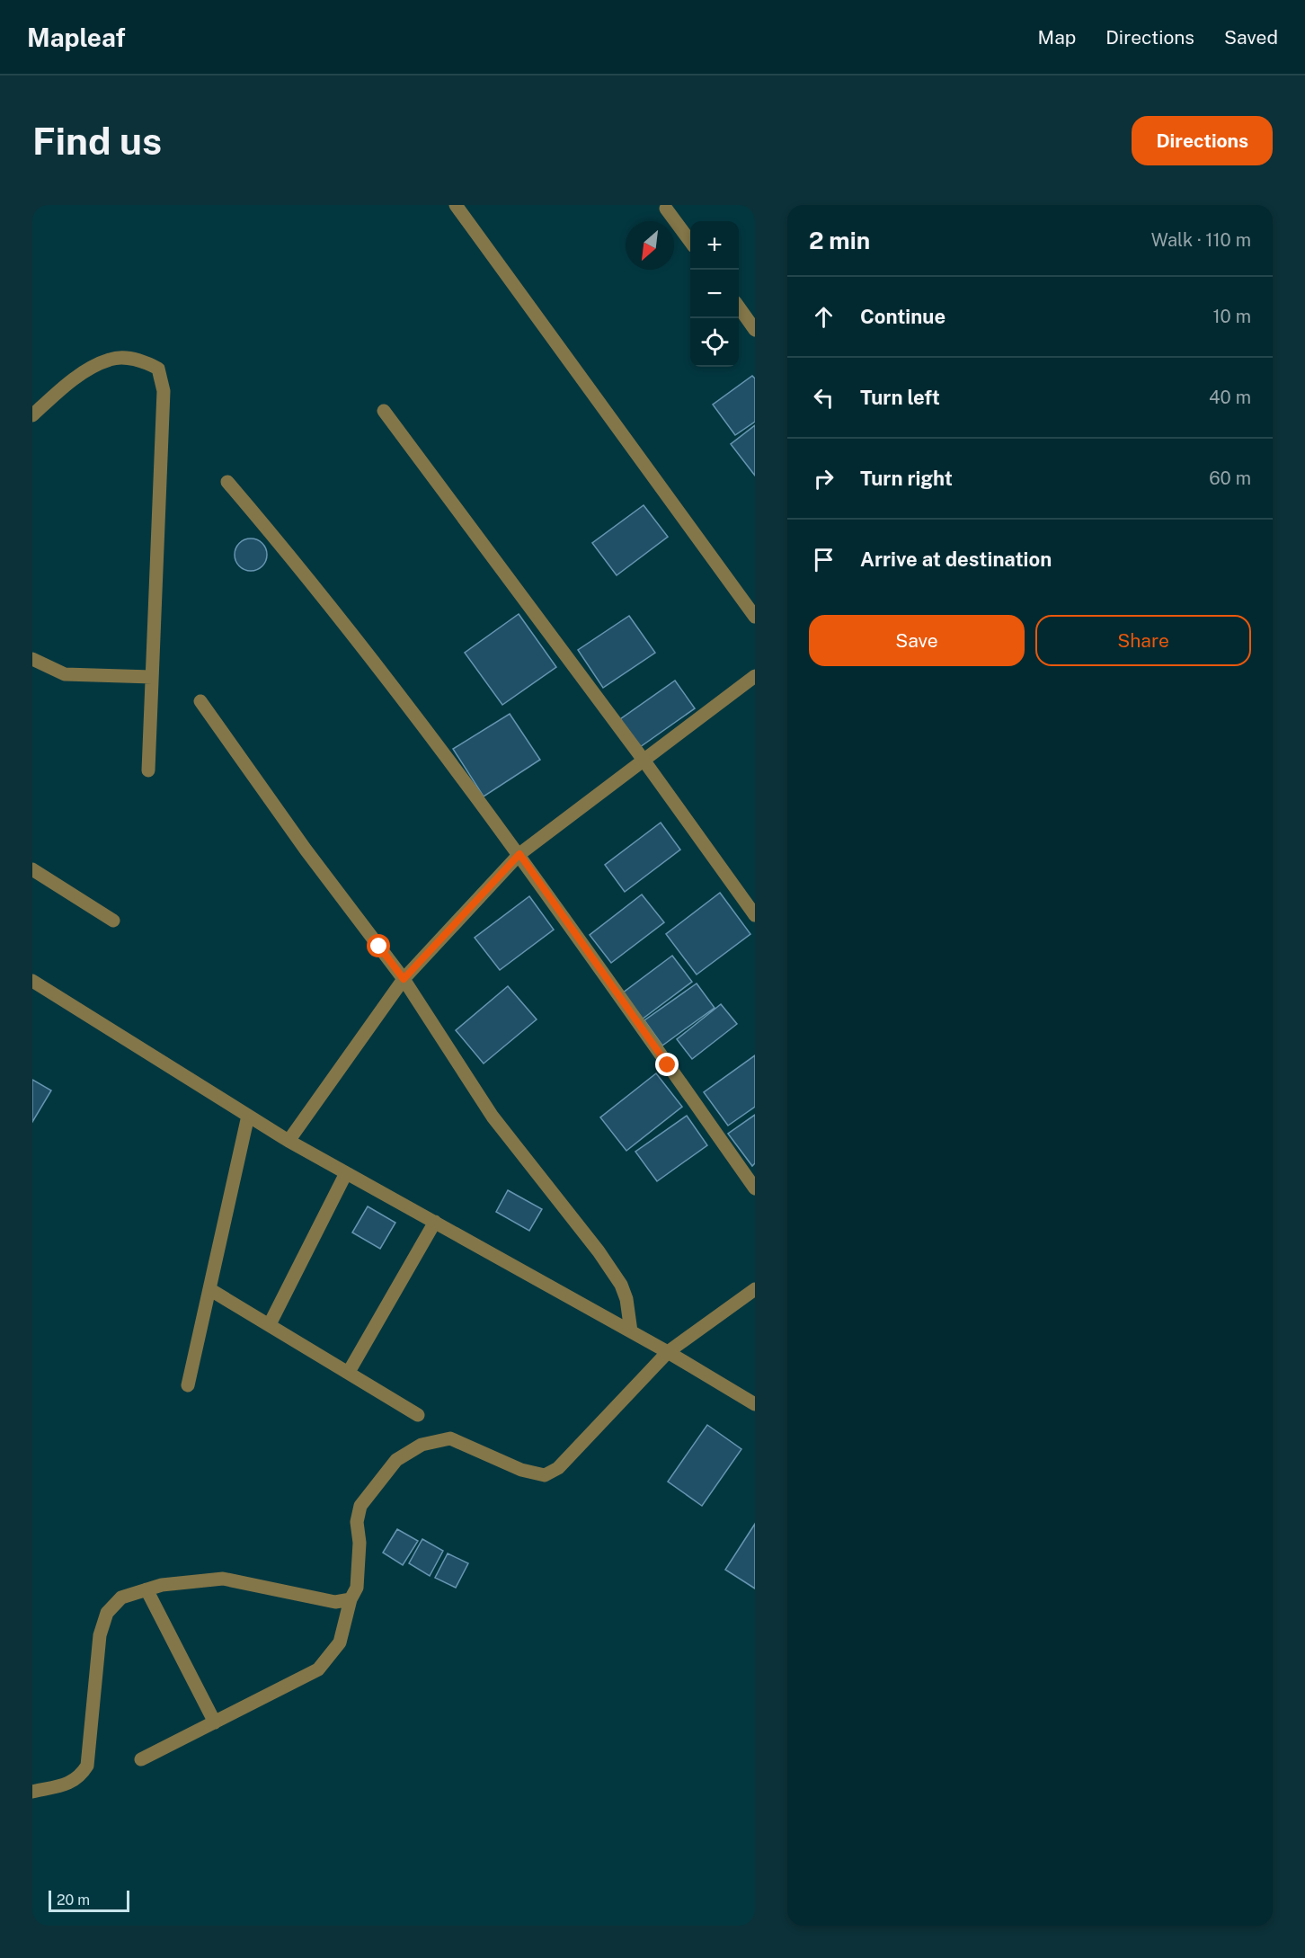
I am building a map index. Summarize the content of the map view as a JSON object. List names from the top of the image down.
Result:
{
  "scale_bar": "20 m",
  "north": "bottom left",
  "page": {
    "header": "Mapleaf",
    "nav": ["Map", "Directions", "Saved"],
    "buttons": [
      "Directions",
      ["Save", "Share"]
    ],
    "title": "Find us",
    "heading": ["2 min", "Walk · 110 m"],
    "map_buttons": ["+", "−"],
    "list": [
      ["Continue", "10 m"],
      ["Turn left", "40 m"],
      ["Turn right", "60 m"],
      "Arrive at destination"
    ],
    "scale": "20 m"
  }
}
